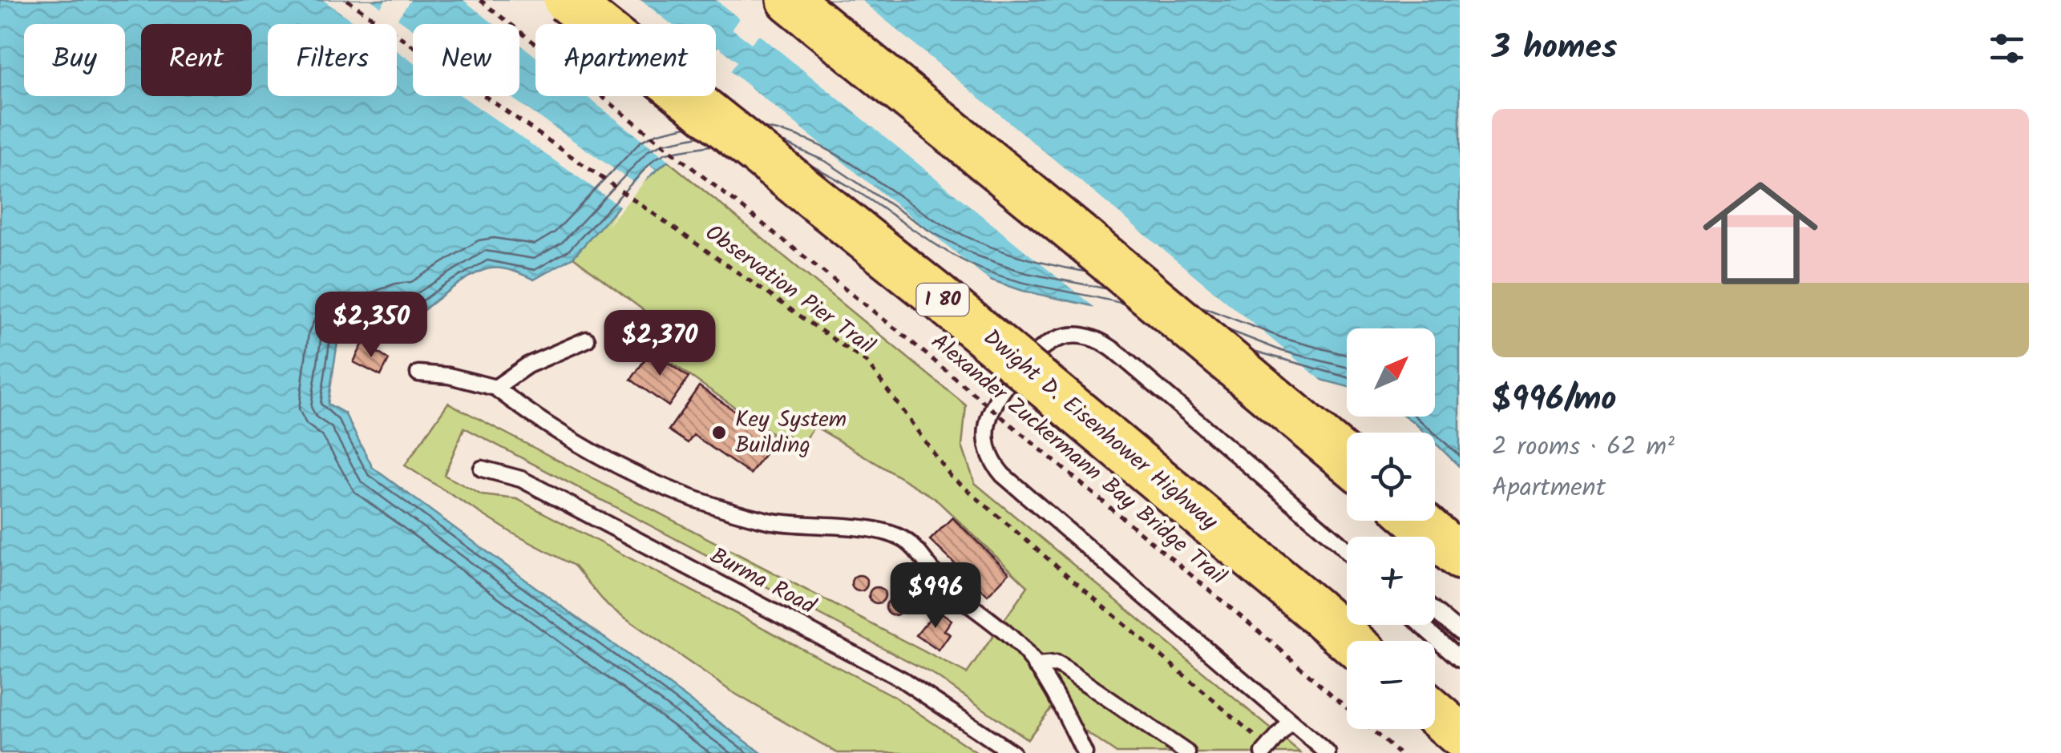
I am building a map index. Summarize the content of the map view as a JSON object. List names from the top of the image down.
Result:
{
  "streets": {
    "highway": ["I 80", "Dwight D. Eisenhower Highway"],
    "lane": ["Burma Road"],
    "path": ["Observation Pier Trail", "Alexander Zuckermann Bay Bridge Trail"]
  },
  "places": ["Key System Building"],
  "north": "top right",
  "page": {
    "heading": "3 homes",
    "chip": [
      "Buy",
      "Rent",
      "Filters",
      "New",
      "Apartment"
    ],
    "list": [
      {
        "name": "$996/mo",
        "note": "2 rooms · 62 m² · Apartment"
      }
    ],
    "price": ["$2,350", "$2,370", "$996"],
    "map_buttons": ["+", "−"]
  }
}
